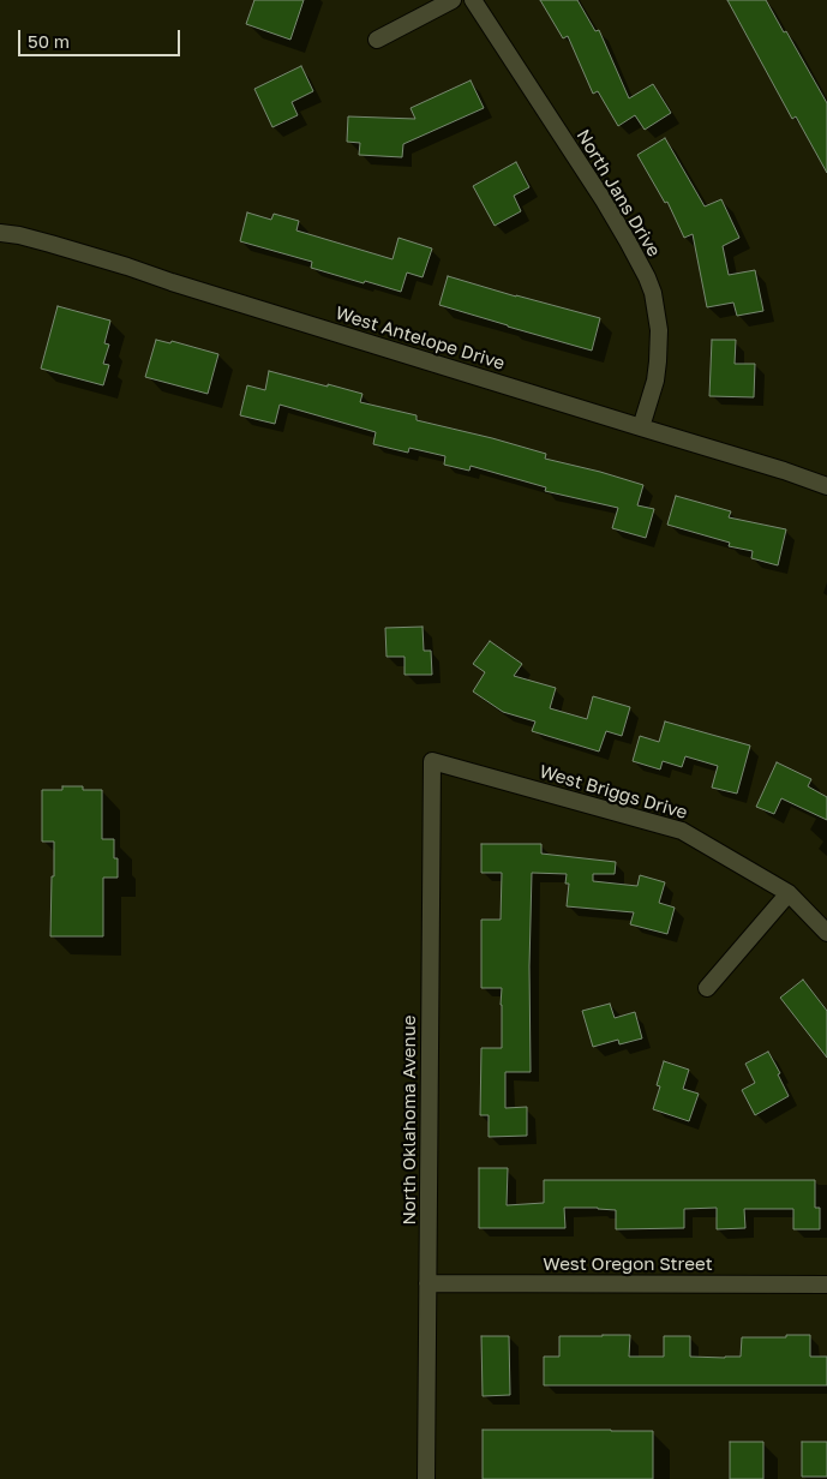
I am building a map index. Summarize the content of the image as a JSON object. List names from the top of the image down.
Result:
{
  "streets": {
    "street": [
      "North Jans Drive",
      "West Antelope Drive",
      "West Briggs Drive",
      "North Oklahoma Avenue",
      "West Oregon Street"
    ]
  },
  "crossings": [
    ["North Jans Drive", "West Antelope Drive"],
    ["West Briggs Drive", "North Oklahoma Avenue"],
    ["North Oklahoma Avenue", "West Oregon Street"]
  ],
  "scale_bar": "50 m"
}
